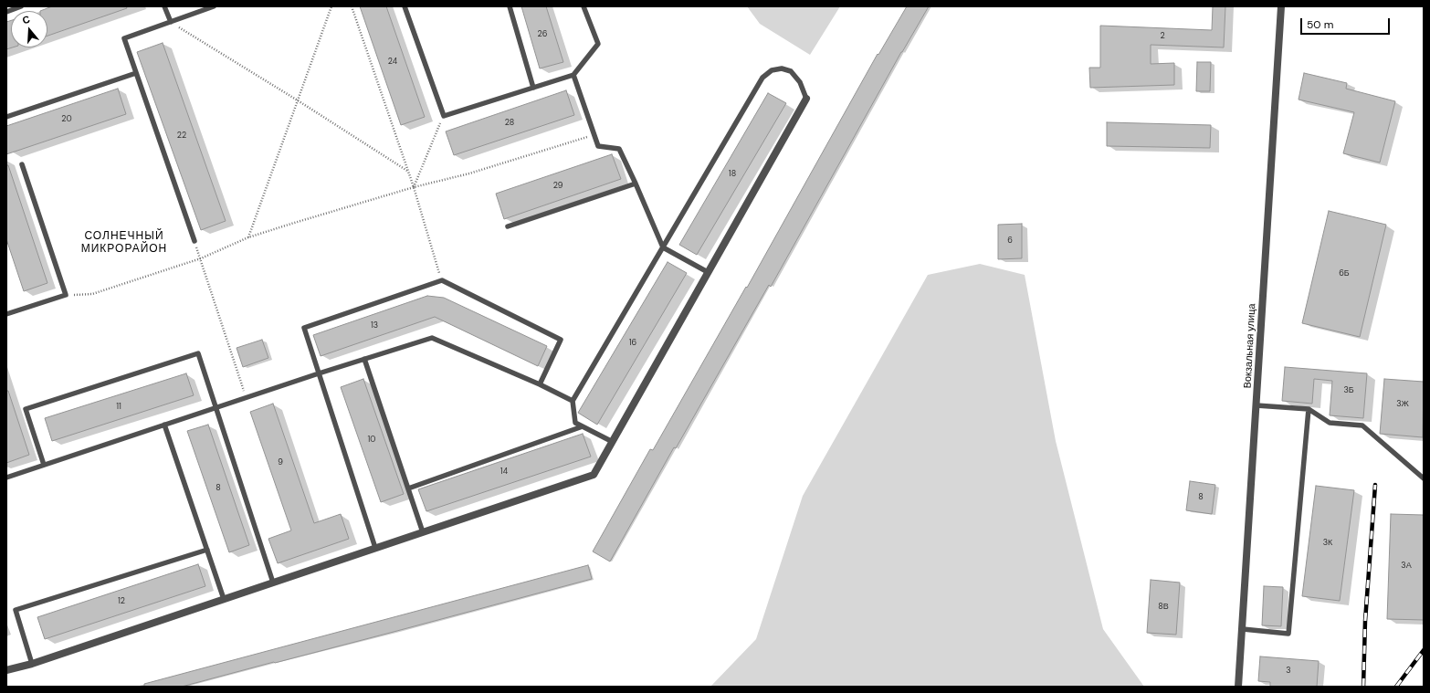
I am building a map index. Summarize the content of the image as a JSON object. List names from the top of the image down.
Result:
{
  "streets": {
    "street": ["Вокзальная улица"]
  },
  "districts": ["СОЛНЕЧНЫЙ МИКРОРАЙОН"],
  "house_numbers": [
    "26",
    "2",
    "24",
    "20",
    "28",
    "22",
    "18",
    "29",
    "6",
    "6Б",
    "13",
    "16",
    "3Б",
    "3Ж",
    "11",
    "10",
    "9",
    "14",
    "8",
    "8",
    "3К",
    "3А",
    "12",
    "8В",
    "3"
  ],
  "scale_bar": "50 m",
  "north": "top"
}
